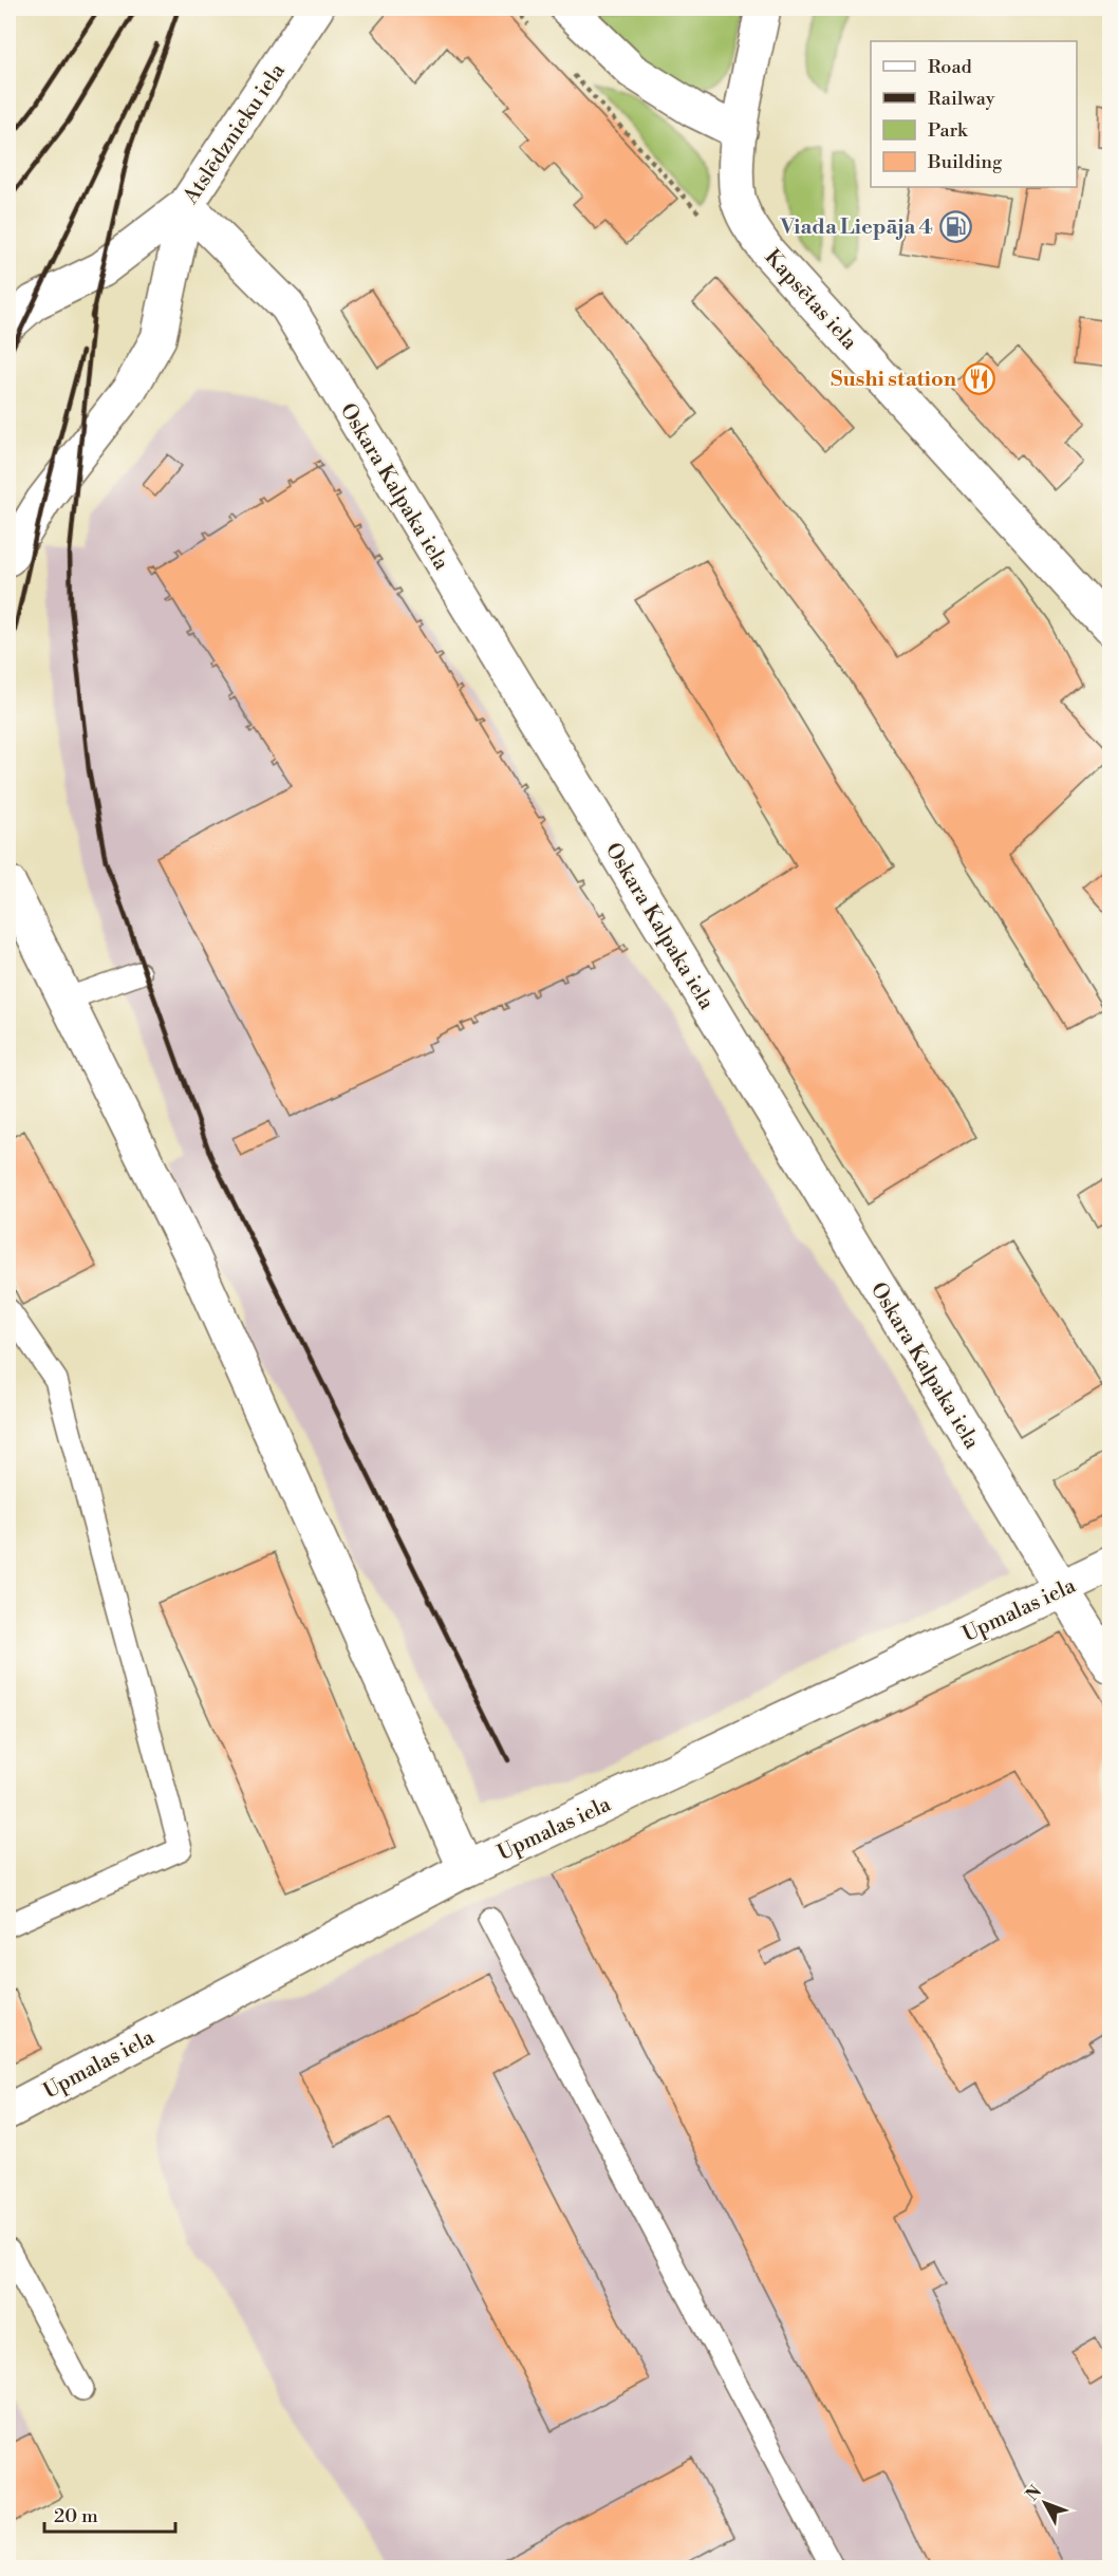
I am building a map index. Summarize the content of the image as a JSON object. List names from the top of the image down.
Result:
{
  "streets": {
    "street": [
      "Atslēdznieku iela",
      "Kapsētas iela",
      "Oskara Kalpaka iela",
      "Upmalas iela"
    ]
  },
  "crossings": [
    ["Atslēdznieku iela", "Oskara Kalpaka iela"],
    ["Oskara Kalpaka iela", "Upmalas iela"]
  ],
  "places": {
    "fuel station": ["Viada Liepāja 4"],
    "restaurant": ["Sushi station"]
  },
  "legend": [
    "Road",
    "Railway",
    "Park",
    "Building"
  ],
  "scale_bar": "20 m",
  "north": "top left"
}
